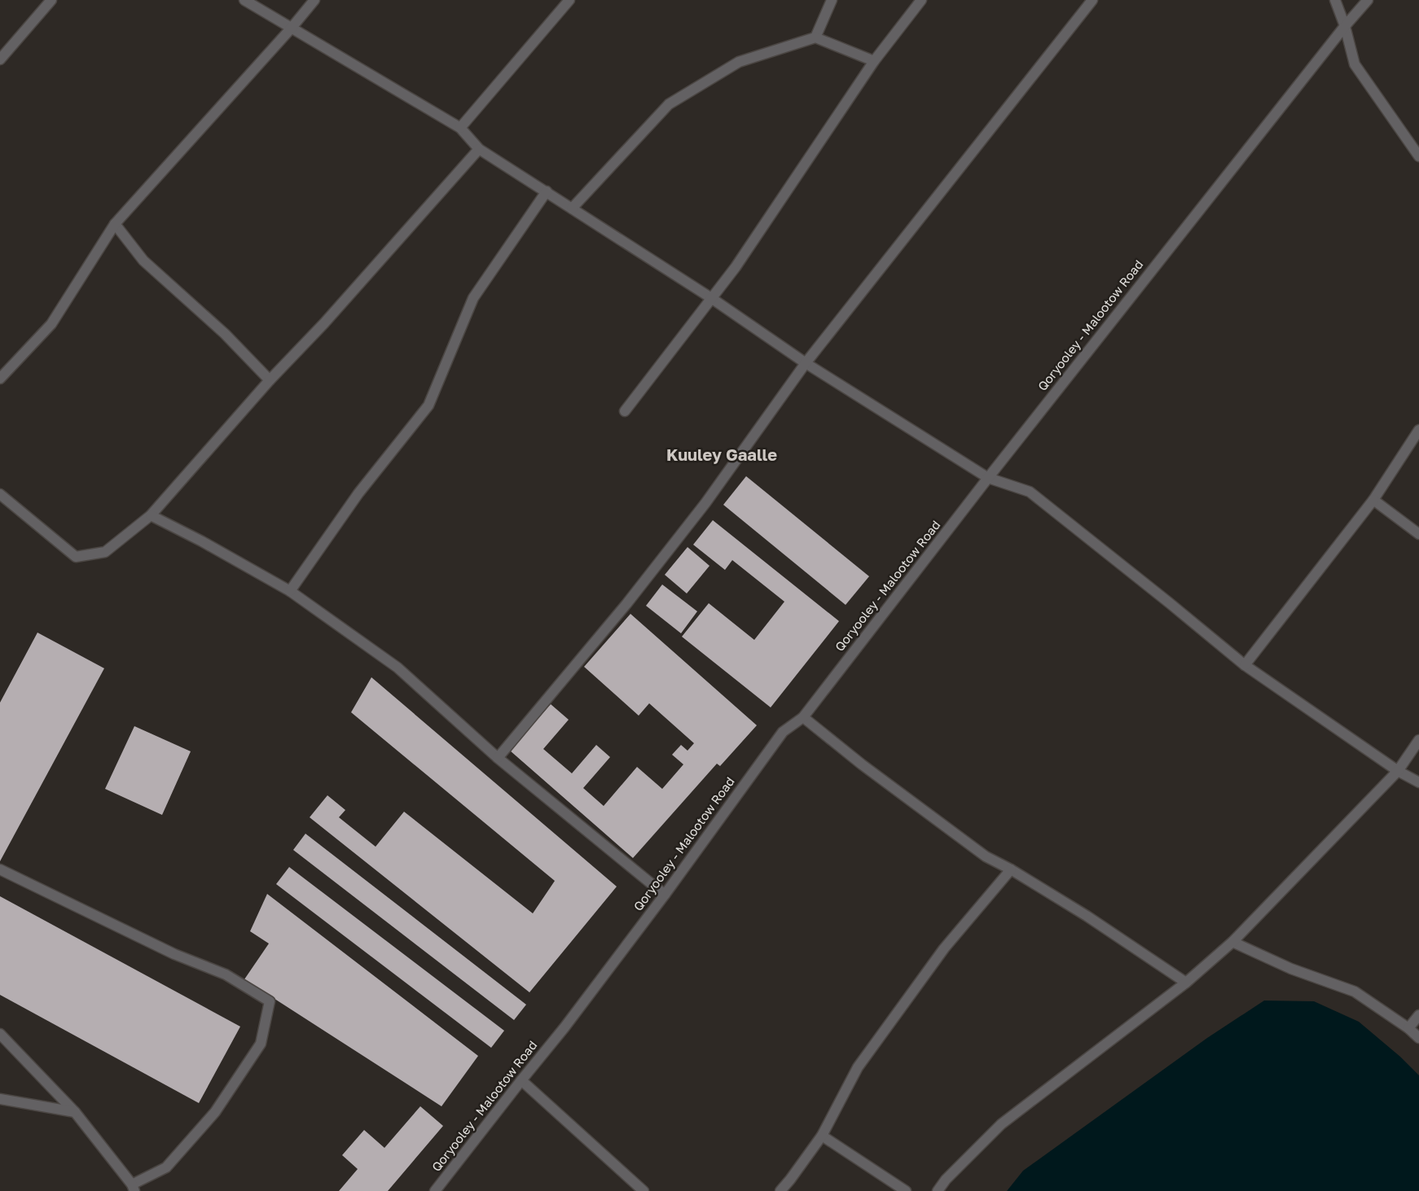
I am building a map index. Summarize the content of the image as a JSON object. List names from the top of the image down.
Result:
{
  "streets": {
    "street": ["Qoryooley - Malootow Road"]
  },
  "districts": ["Kuuley Gaalle"]
}
